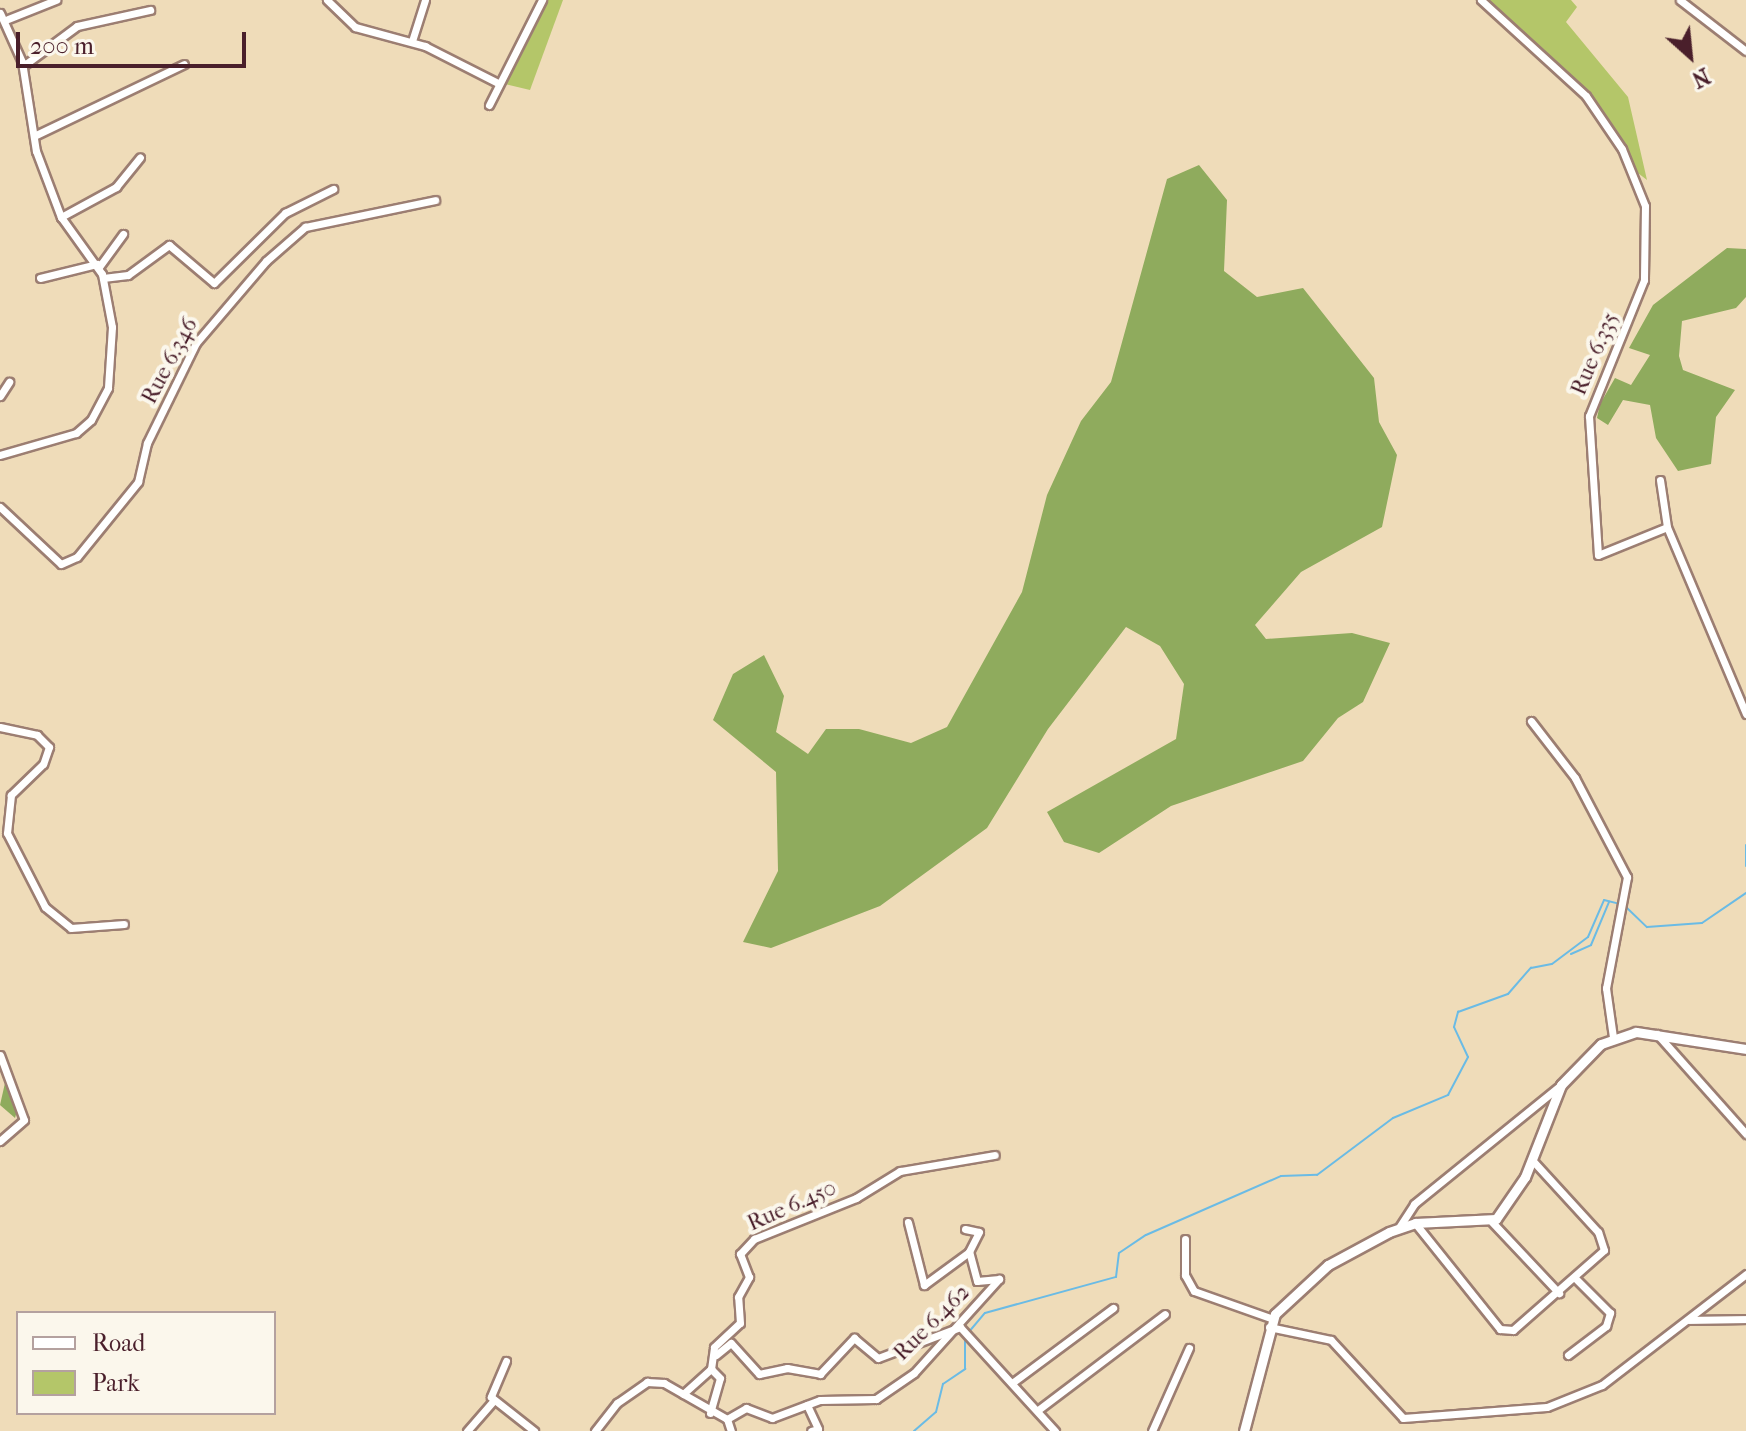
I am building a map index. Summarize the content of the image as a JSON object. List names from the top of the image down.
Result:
{
  "streets": {
    "street": [
      "Rue 6.335",
      "Rue 6.346",
      "Rue 6.450",
      "Rue 6.462"
    ]
  },
  "crossings": [
    ["Rue 6.450", "Rue 6.462"]
  ],
  "legend": ["Road", "Park"],
  "scale_bar": "200 m",
  "north": "bottom right"
}
